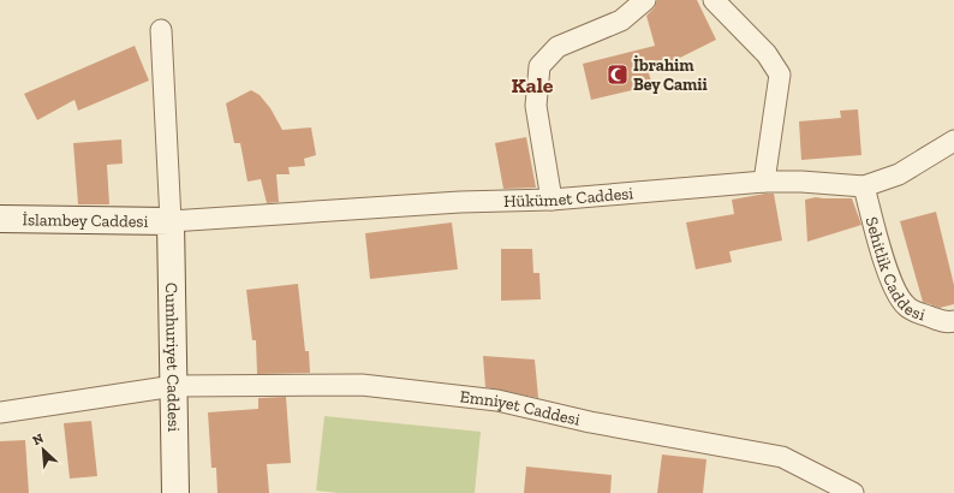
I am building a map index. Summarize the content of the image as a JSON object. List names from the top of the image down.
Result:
{
  "streets": {
    "street": [
      "Hükümet Caddesi",
      "İslambey Caddesi",
      "Sehitlik Caddesi",
      "Cumhuriyet Caddesi",
      "Emniyet Caddesi"
    ]
  },
  "crossings": [
    ["Hükümet Caddesi", "İslambey Caddesi"],
    ["Hükümet Caddesi", "Sehitlik Caddesi"],
    ["Hükümet Caddesi", "Cumhuriyet Caddesi"],
    ["İslambey Caddesi", "Cumhuriyet Caddesi"],
    ["Cumhuriyet Caddesi", "Emniyet Caddesi"]
  ],
  "districts": ["Kale"],
  "places": {
    "mosque": ["İbrahim Bey Camii"]
  },
  "north": "top left"
}
